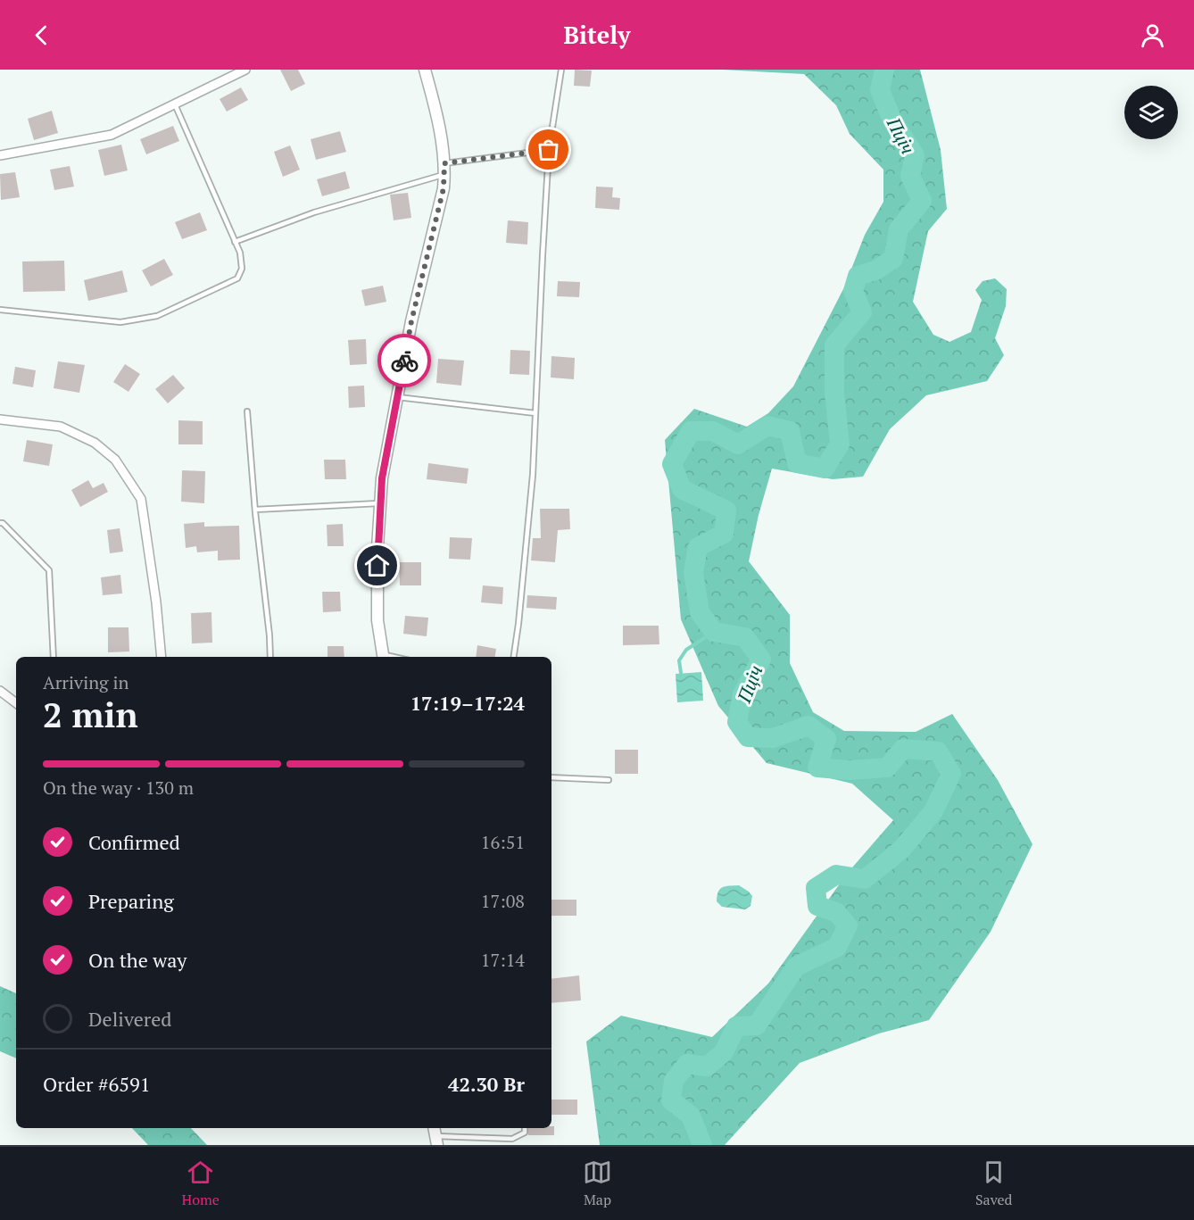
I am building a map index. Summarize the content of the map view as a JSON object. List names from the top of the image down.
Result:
{
  "water": ["Пціч"],
  "page": {
    "header": "Bitely",
    "heading": ["2 min", "Arriving in", "17:19–17:24"],
    "panel": ["Order #6591", "42.30 Br"],
    "bar": "On the way · 130 m",
    "list": [
      ["Confirmed", "16:51"],
      ["Preparing", "17:08"],
      ["On the way", "17:14"],
      "Delivered"
    ],
    "tabs": ["Home", "Map", "Saved"]
  }
}
